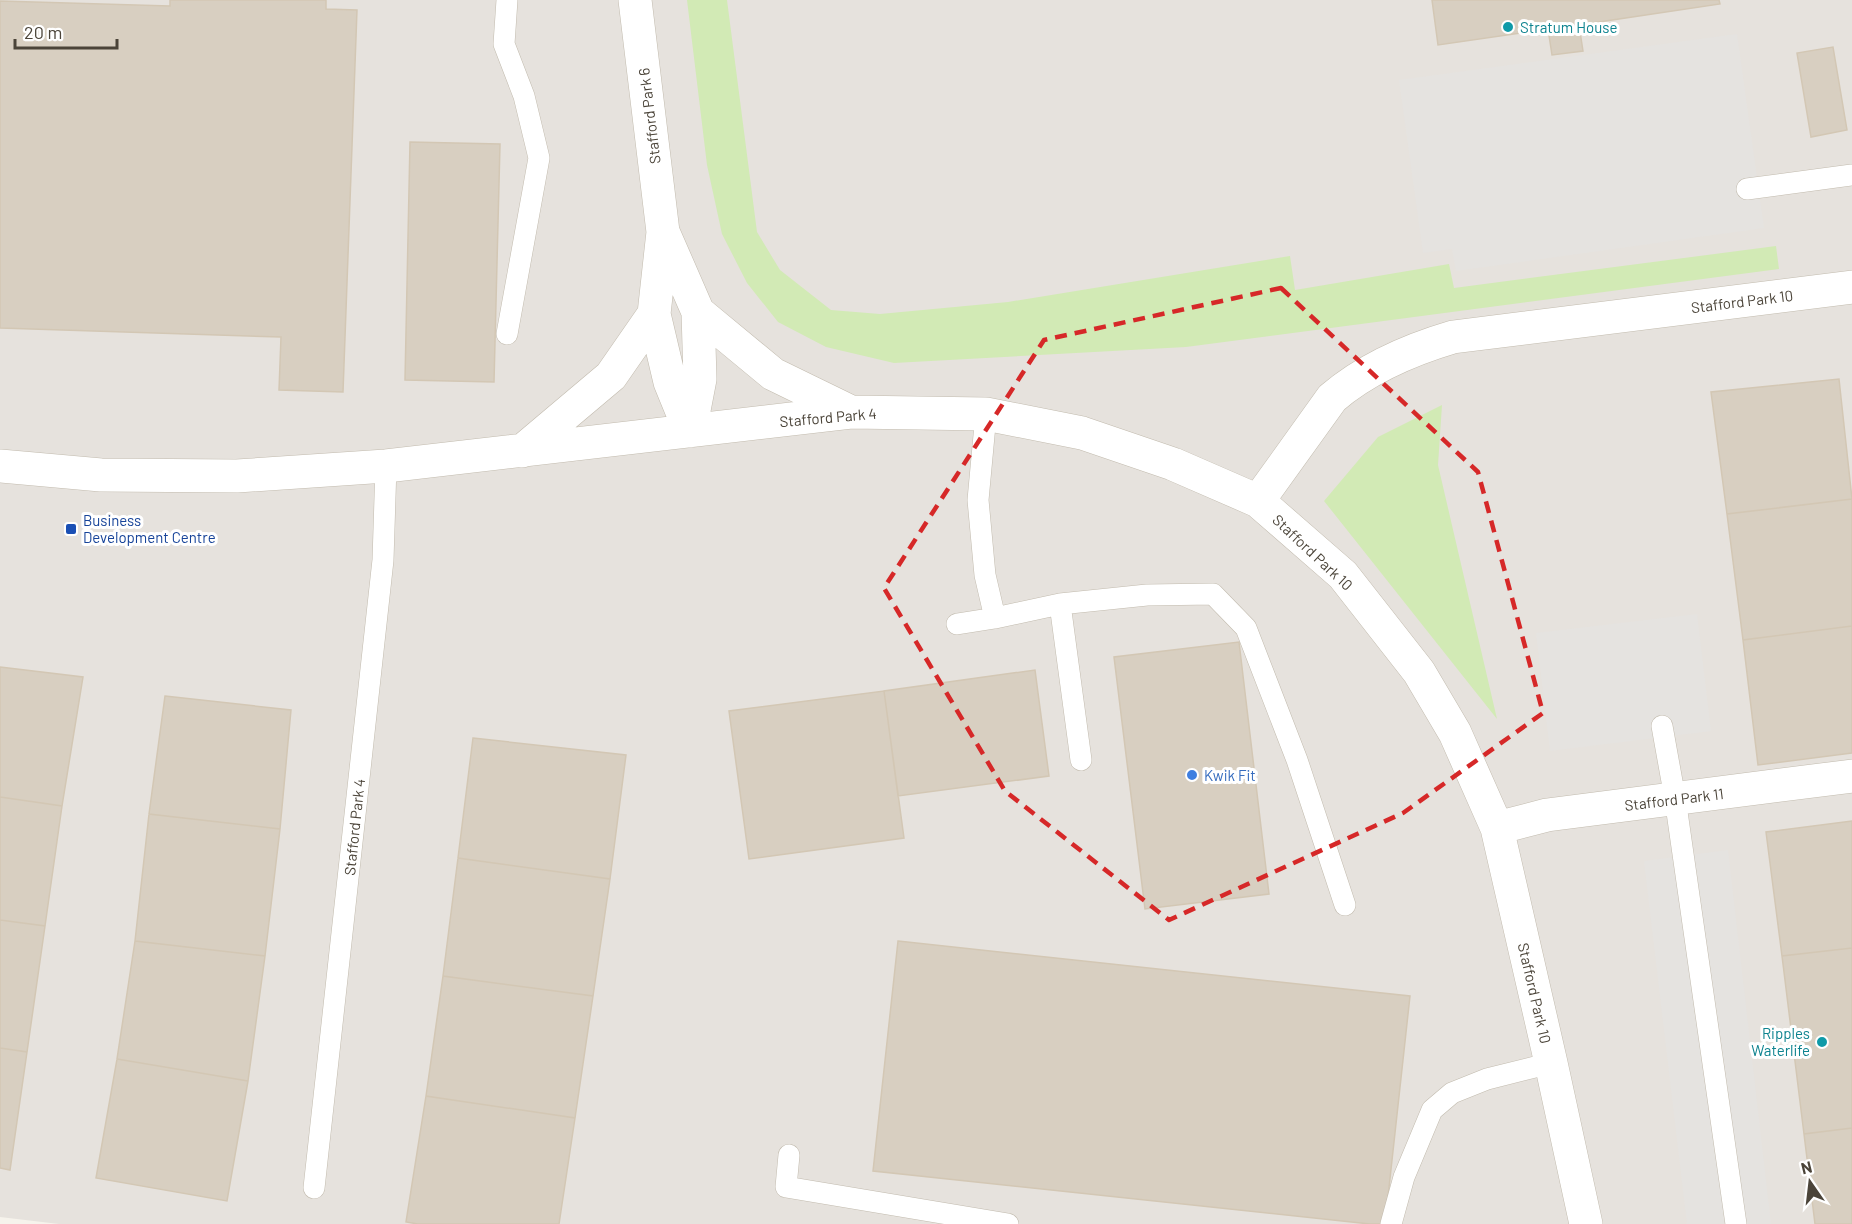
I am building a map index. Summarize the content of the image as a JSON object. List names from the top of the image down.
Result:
{
  "streets": {
    "street": [
      "Stafford Park 6",
      "Stafford Park 10",
      "Stafford Park 4",
      "Stafford Park 11"
    ]
  },
  "crossings": [
    ["Stafford Park 10", "Stafford Park 4"],
    ["Stafford Park 10", "Stafford Park 11"]
  ],
  "places": {
    "other": ["Stratum House", "Kwik Fit", "Ripples Waterlife"],
    "transit": ["Business Development Centre"]
  },
  "scale_bar": "20 m",
  "north": "top"
}
